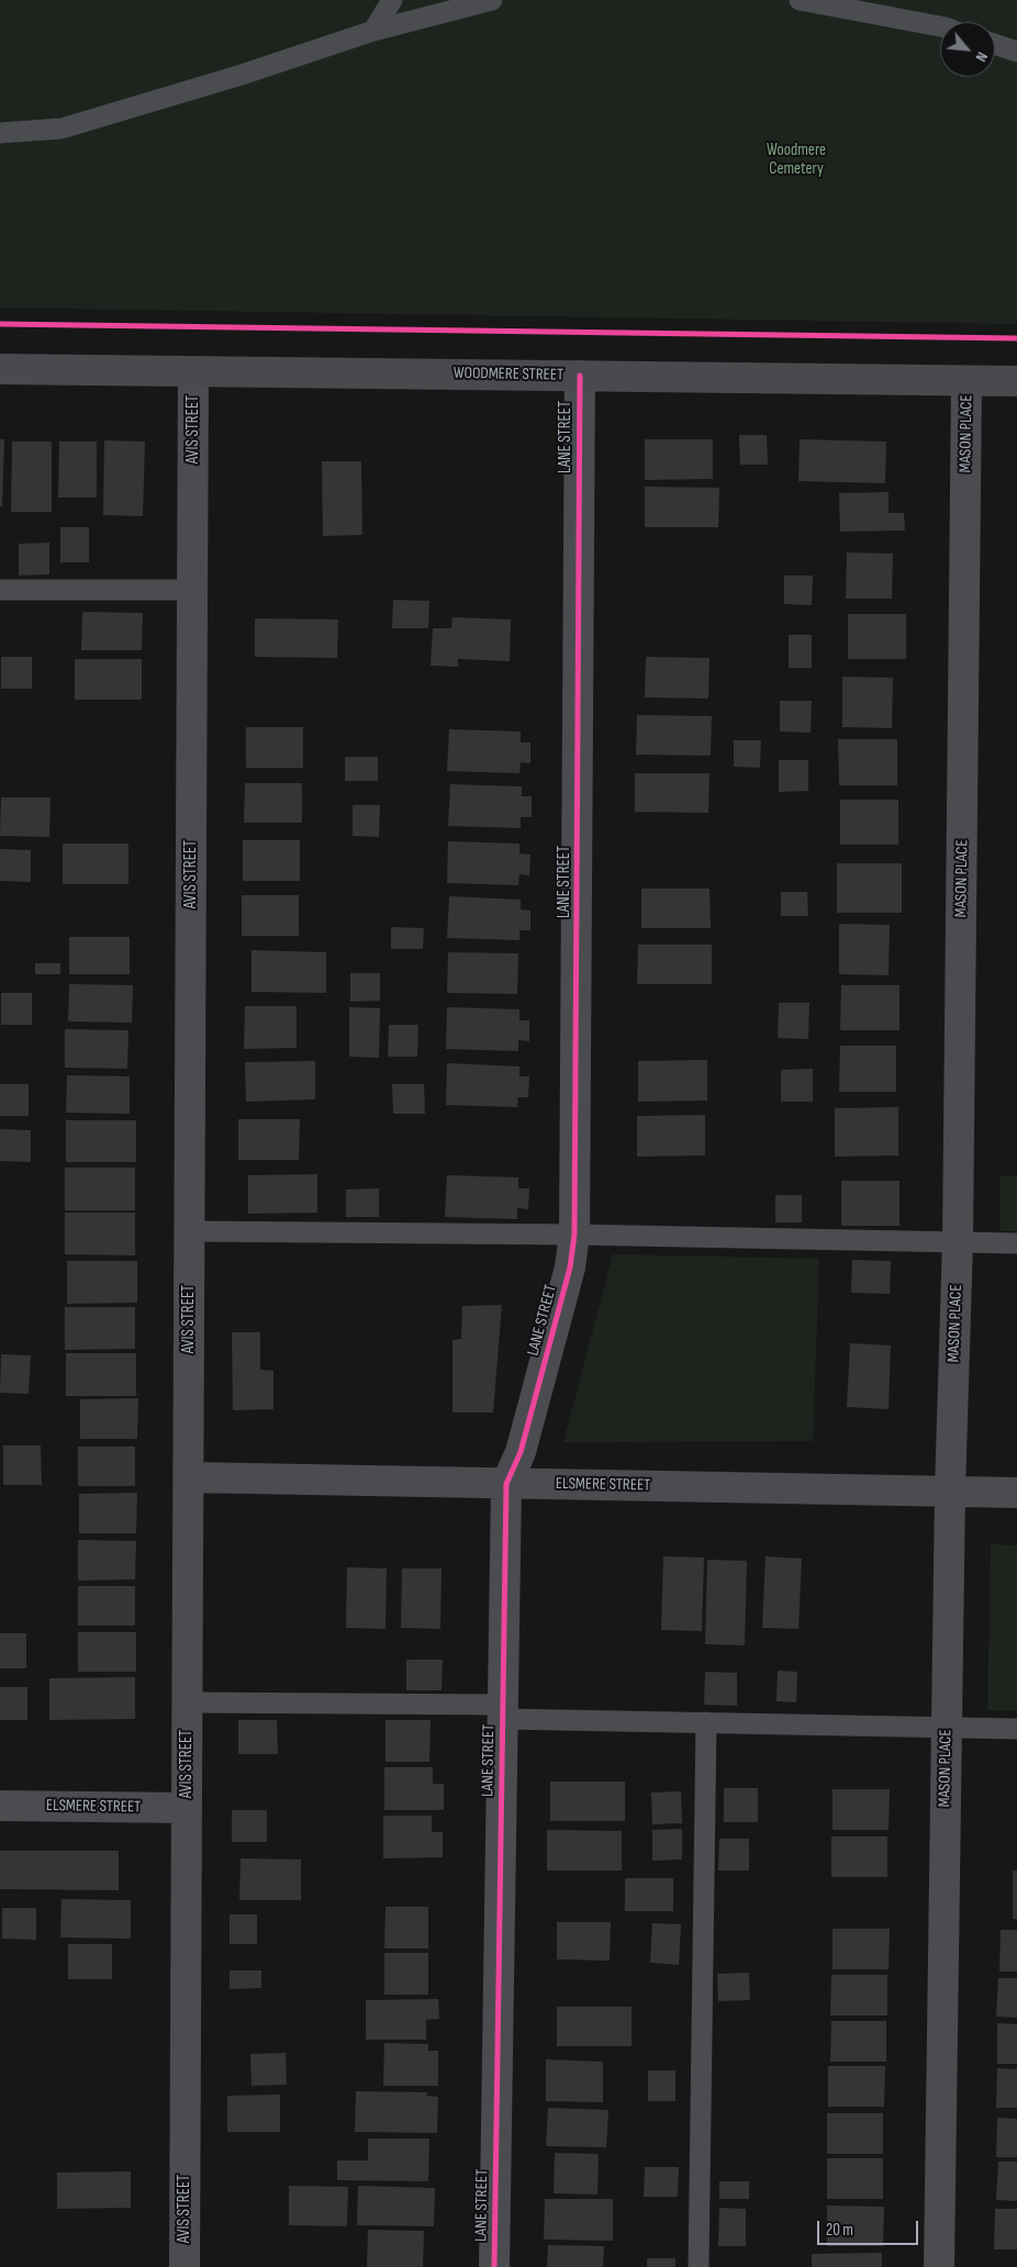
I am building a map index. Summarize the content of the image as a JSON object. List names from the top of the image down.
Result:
{
  "streets": {
    "street": [
      "WOODMERE STREET",
      "AVIS STREET",
      "MASON PLACE",
      "LANE STREET",
      "ELSMERE STREET"
    ]
  },
  "crossings": [
    ["WOODMERE STREET", "AVIS STREET"],
    ["WOODMERE STREET", "MASON PLACE"],
    ["WOODMERE STREET", "LANE STREET"],
    ["AVIS STREET", "ELSMERE STREET"],
    ["MASON PLACE", "ELSMERE STREET"],
    ["LANE STREET", "ELSMERE STREET"]
  ],
  "parks": ["Woodmere Cemetery"],
  "scale_bar": "20 m",
  "north": "bottom right"
}
